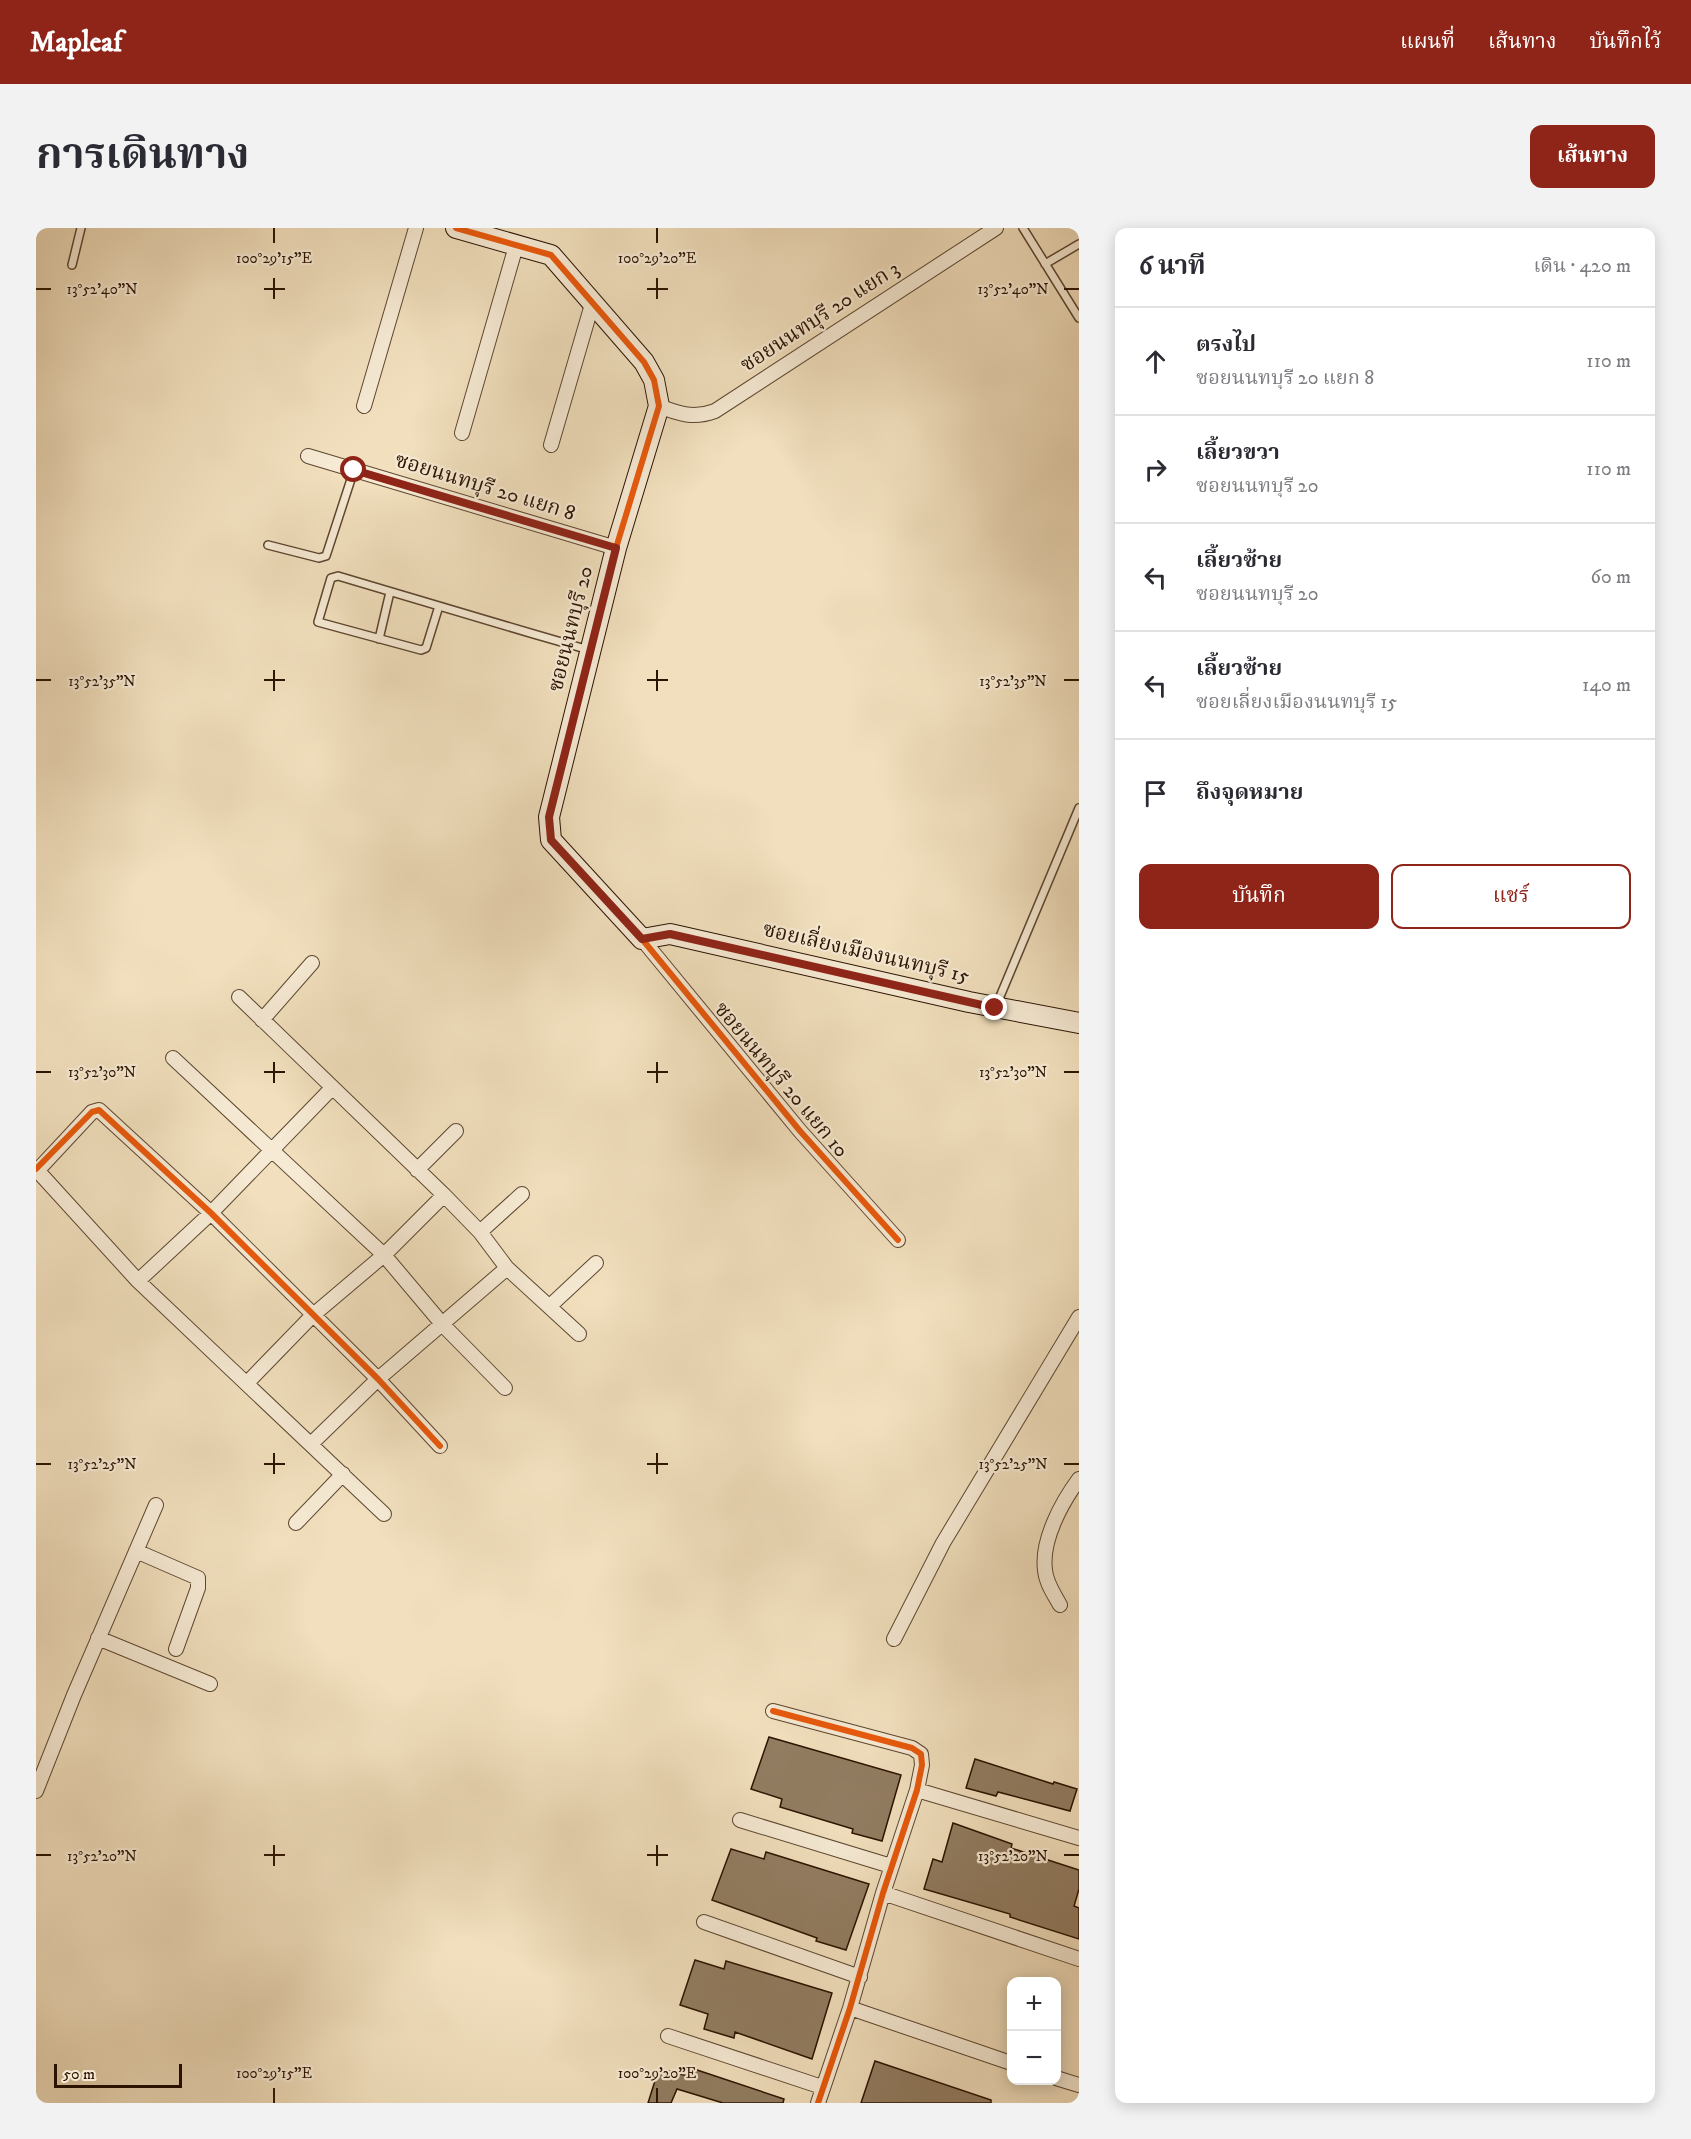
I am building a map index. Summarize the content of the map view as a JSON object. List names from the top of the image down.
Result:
{
  "streets": {
    "street": [
      "ซอยนนทบุรี 20 แยก 3",
      "ซอยนนทบุรี 20 แยก 8",
      "ซอยนนทบุรี 20",
      "ซอยเลี่ยงเมืองนนทบุรี 15",
      "ซอยนนทบุรี 20 แยก 10"
    ]
  },
  "crossings": [
    ["ซอยนนทบุรี 20 แยก 3", "ซอยนนทบุรี 20"],
    ["ซอยนนทบุรี 20 แยก 8", "ซอยนนทบุรี 20"],
    ["ซอยนนทบุรี 20", "ซอยเลี่ยงเมืองนนทบุรี 15"],
    ["ซอยนนทบุรี 20", "ซอยนนทบุรี 20 แยก 10"],
    ["ซอยเลี่ยงเมืองนนทบุรี 15", "ซอยนนทบุรี 20 แยก 10"]
  ],
  "scale_bar": "50 m",
  "page": {
    "header": "Mapleaf",
    "nav": ["แผนที่", "เส้นทาง", "บันทึกไว้"],
    "title": "การเดินทาง",
    "buttons": [
      "เส้นทาง",
      ["บันทึก", "แชร์"]
    ],
    "heading": ["6 นาที", "เดิน · 420 m"],
    "list": [
      ["ตรงไป", "ซอยนนทบุรี 20 แยก 8", "110 m"],
      ["เลี้ยวขวา", "ซอยนนทบุรี 20", "110 m"],
      ["เลี้ยวซ้าย", "ซอยนนทบุรี 20", "60 m"],
      ["เลี้ยวซ้าย", "ซอยเลี่ยงเมืองนนทบุรี 15", "140 m"],
      "ถึงจุดหมาย"
    ],
    "map_buttons": ["+", "−"],
    "scale": "50 m"
  },
  "coordinates": [
    "100°29'15\"E",
    "100°29'20\"E",
    "13°52'40\"N",
    "13°52'35\"N",
    "13°52'30\"N",
    "13°52'25\"N",
    "13°52'20\"N"
  ]
}
